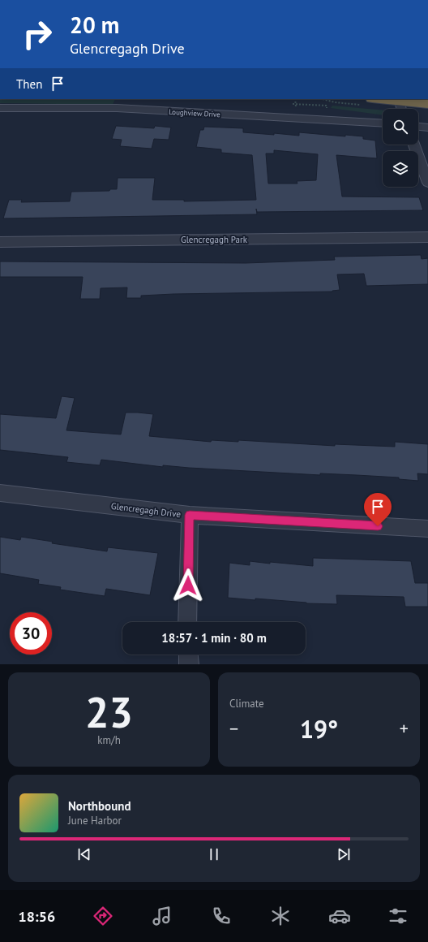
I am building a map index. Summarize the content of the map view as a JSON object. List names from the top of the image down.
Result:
{
  "streets": {
    "street": ["Loughview Drive", "Glencregagh Park", "Glencregagh Drive"]
  },
  "page": {
    "turn": ["20 m", "Glencregagh Drive"],
    "then": "Then",
    "limit": "30",
    "trip": "18:57 · 1 min · 80 m",
    "tile": [
      ["23", "km/h"],
      "Climate"
    ],
    "heat": ["−", "19°", "+"],
    "song": ["Northbound", "June Harbor"],
    "tabs": "18:56"
  }
}
